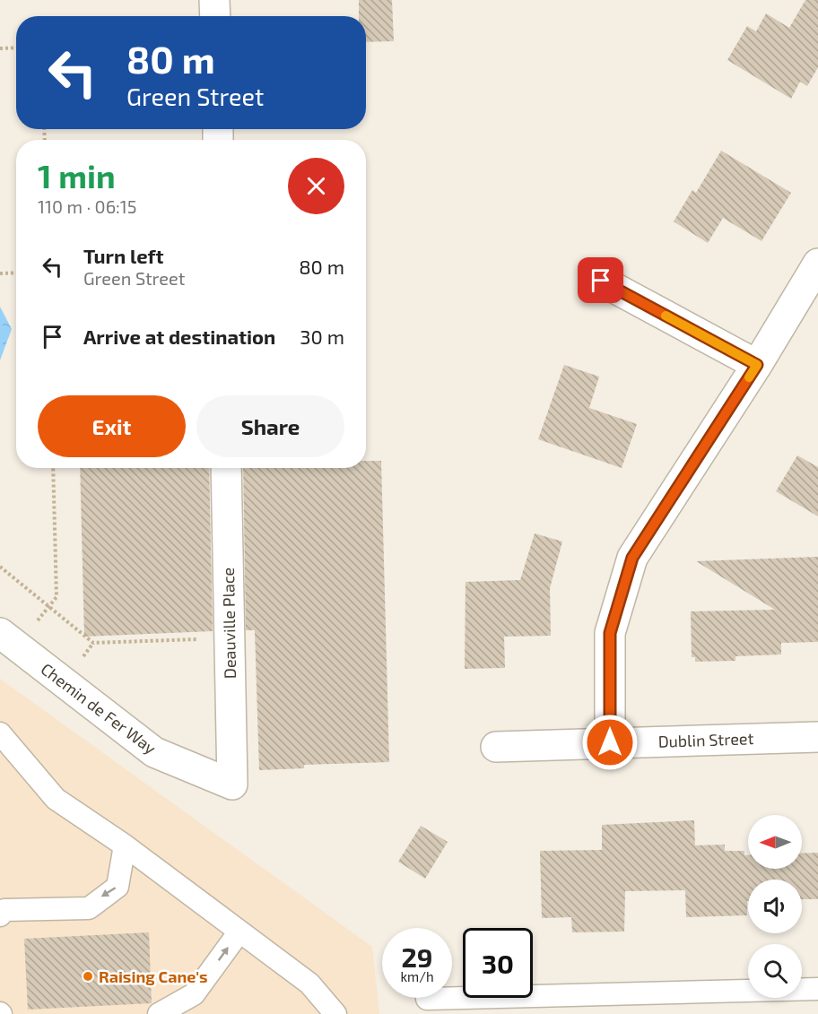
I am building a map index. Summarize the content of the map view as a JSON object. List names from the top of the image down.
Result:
{
  "streets": {
    "street": ["Deauville Place", "Chemin de Fer Way", "Dublin Street"]
  },
  "crossings": [
    ["Deauville Place", "Chemin de Fer Way"]
  ],
  "places": ["Raising Cane's"],
  "north": "left",
  "page": {
    "turn": ["80 m", "Green Street"],
    "heading": ["1 min", "110 m · 06:15"],
    "list": [
      {
        "name": "Turn left",
        "note": "Green Street",
        "value": "80 m"
      },
      {
        "name": "Arrive at destination",
        "value": "30 m"
      }
    ],
    "buttons": ["Exit", "Share"],
    "speed": "29 km/h",
    "limit": "30"
  }
}
